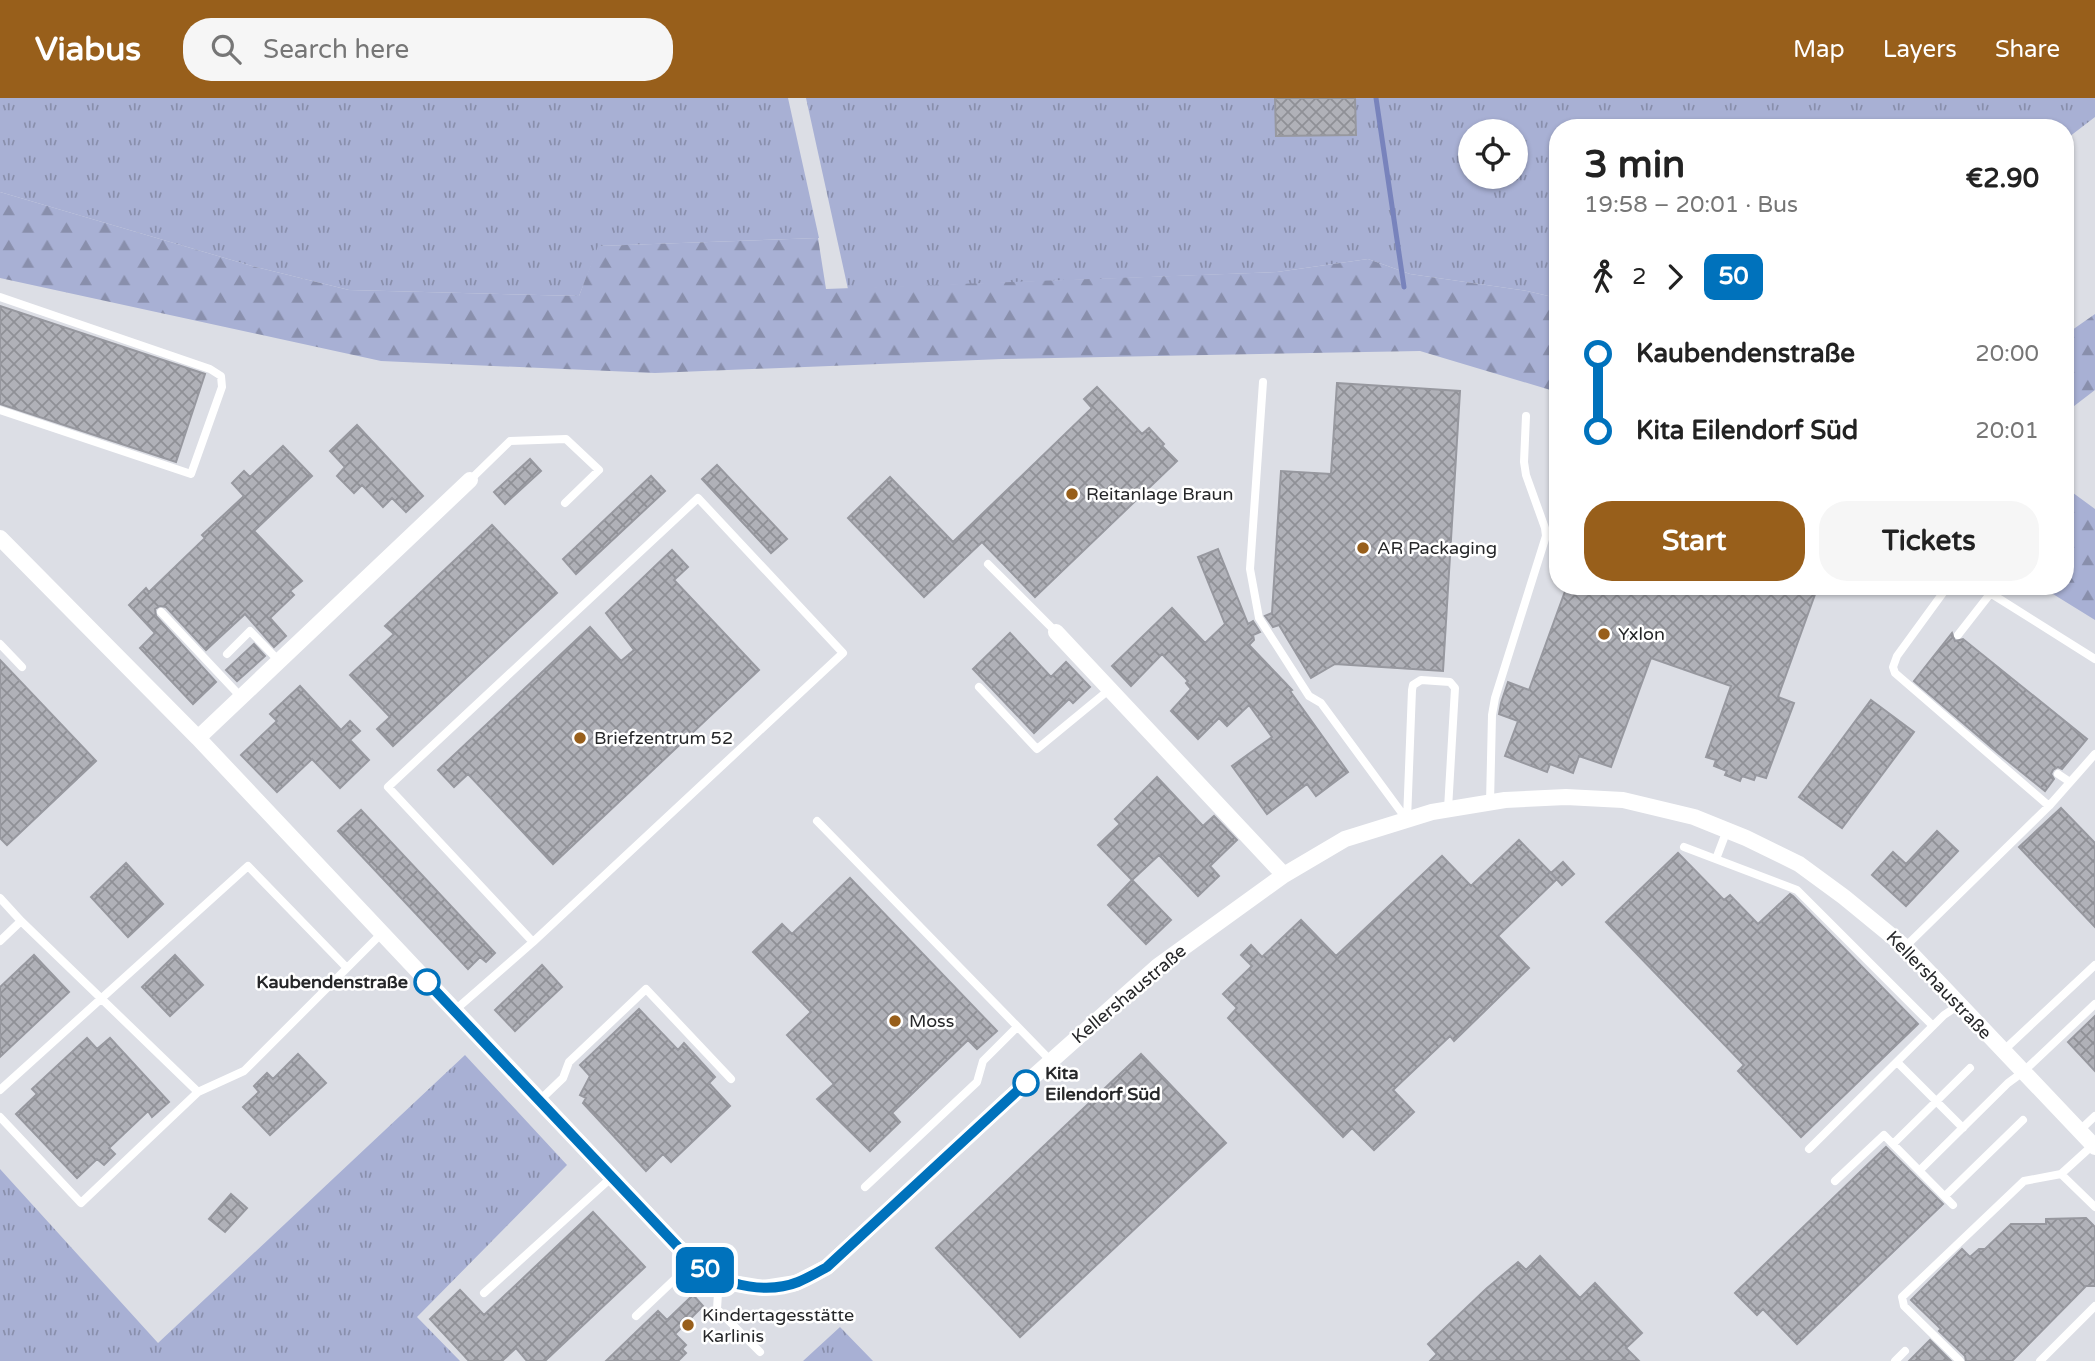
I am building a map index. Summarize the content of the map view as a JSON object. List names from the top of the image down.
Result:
{
  "streets": {
    "street": ["Kellershaustraße"]
  },
  "places": [
    "Reitanlage Braun",
    "AR Packaging",
    "Yxlon",
    "Briefzentrum 52",
    "Kaubendenstraße",
    "Moss",
    "Kita Eilendorf Süd",
    "Kindertagesstätte Karlinis"
  ],
  "lines": ["bus line 50"],
  "page": {
    "header": "Viabus",
    "search": "Search here",
    "nav": ["Map", "Layers", "Share"],
    "on_map": "50",
    "heading": ["3 min", "19:58 – 20:01 · Bus", "€2.90"],
    "legs": ["2", "50"],
    "list": [
      {
        "name": "Kaubendenstraße",
        "value": "20:00"
      },
      {
        "name": "Kita Eilendorf Süd",
        "value": "20:01"
      }
    ],
    "buttons": ["Start", "Tickets"]
  }
}
